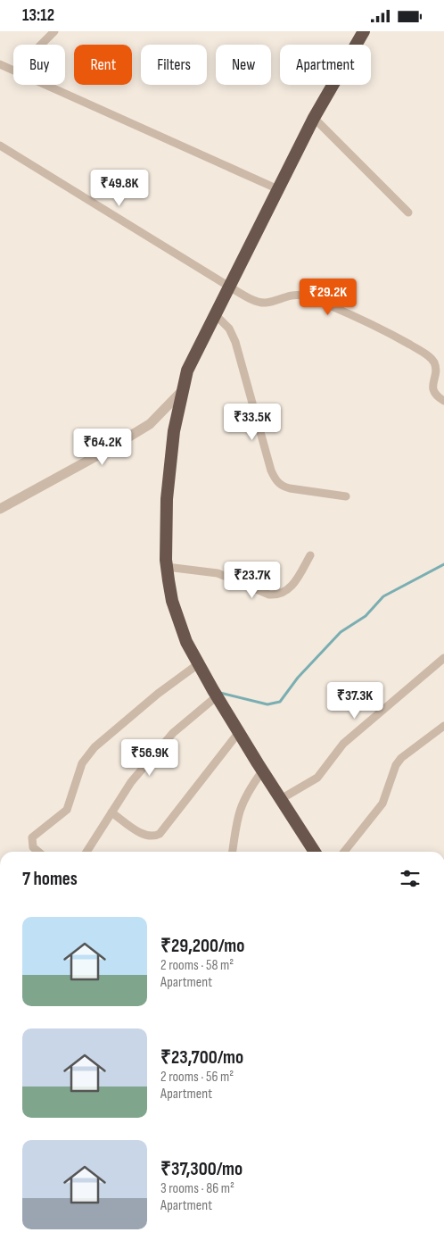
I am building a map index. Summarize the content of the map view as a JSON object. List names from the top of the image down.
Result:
{
  "page": {
    "status": "13:12",
    "chip": [
      "Buy",
      "Rent",
      "Filters",
      "New",
      "Apartment"
    ],
    "price": [
      "₹49.8K",
      "₹29.2K",
      "₹33.5K",
      "₹64.2K",
      "₹23.7K",
      "₹37.3K",
      "₹56.9K"
    ],
    "heading": "7 homes",
    "list": [
      {
        "name": "₹29,200/mo",
        "note": "2 rooms · 58 m² · Apartment"
      },
      {
        "name": "₹23,700/mo",
        "note": "2 rooms · 56 m² · Apartment"
      },
      {
        "name": "₹37,300/mo",
        "note": "3 rooms · 86 m² · Apartment"
      }
    ]
  }
}
